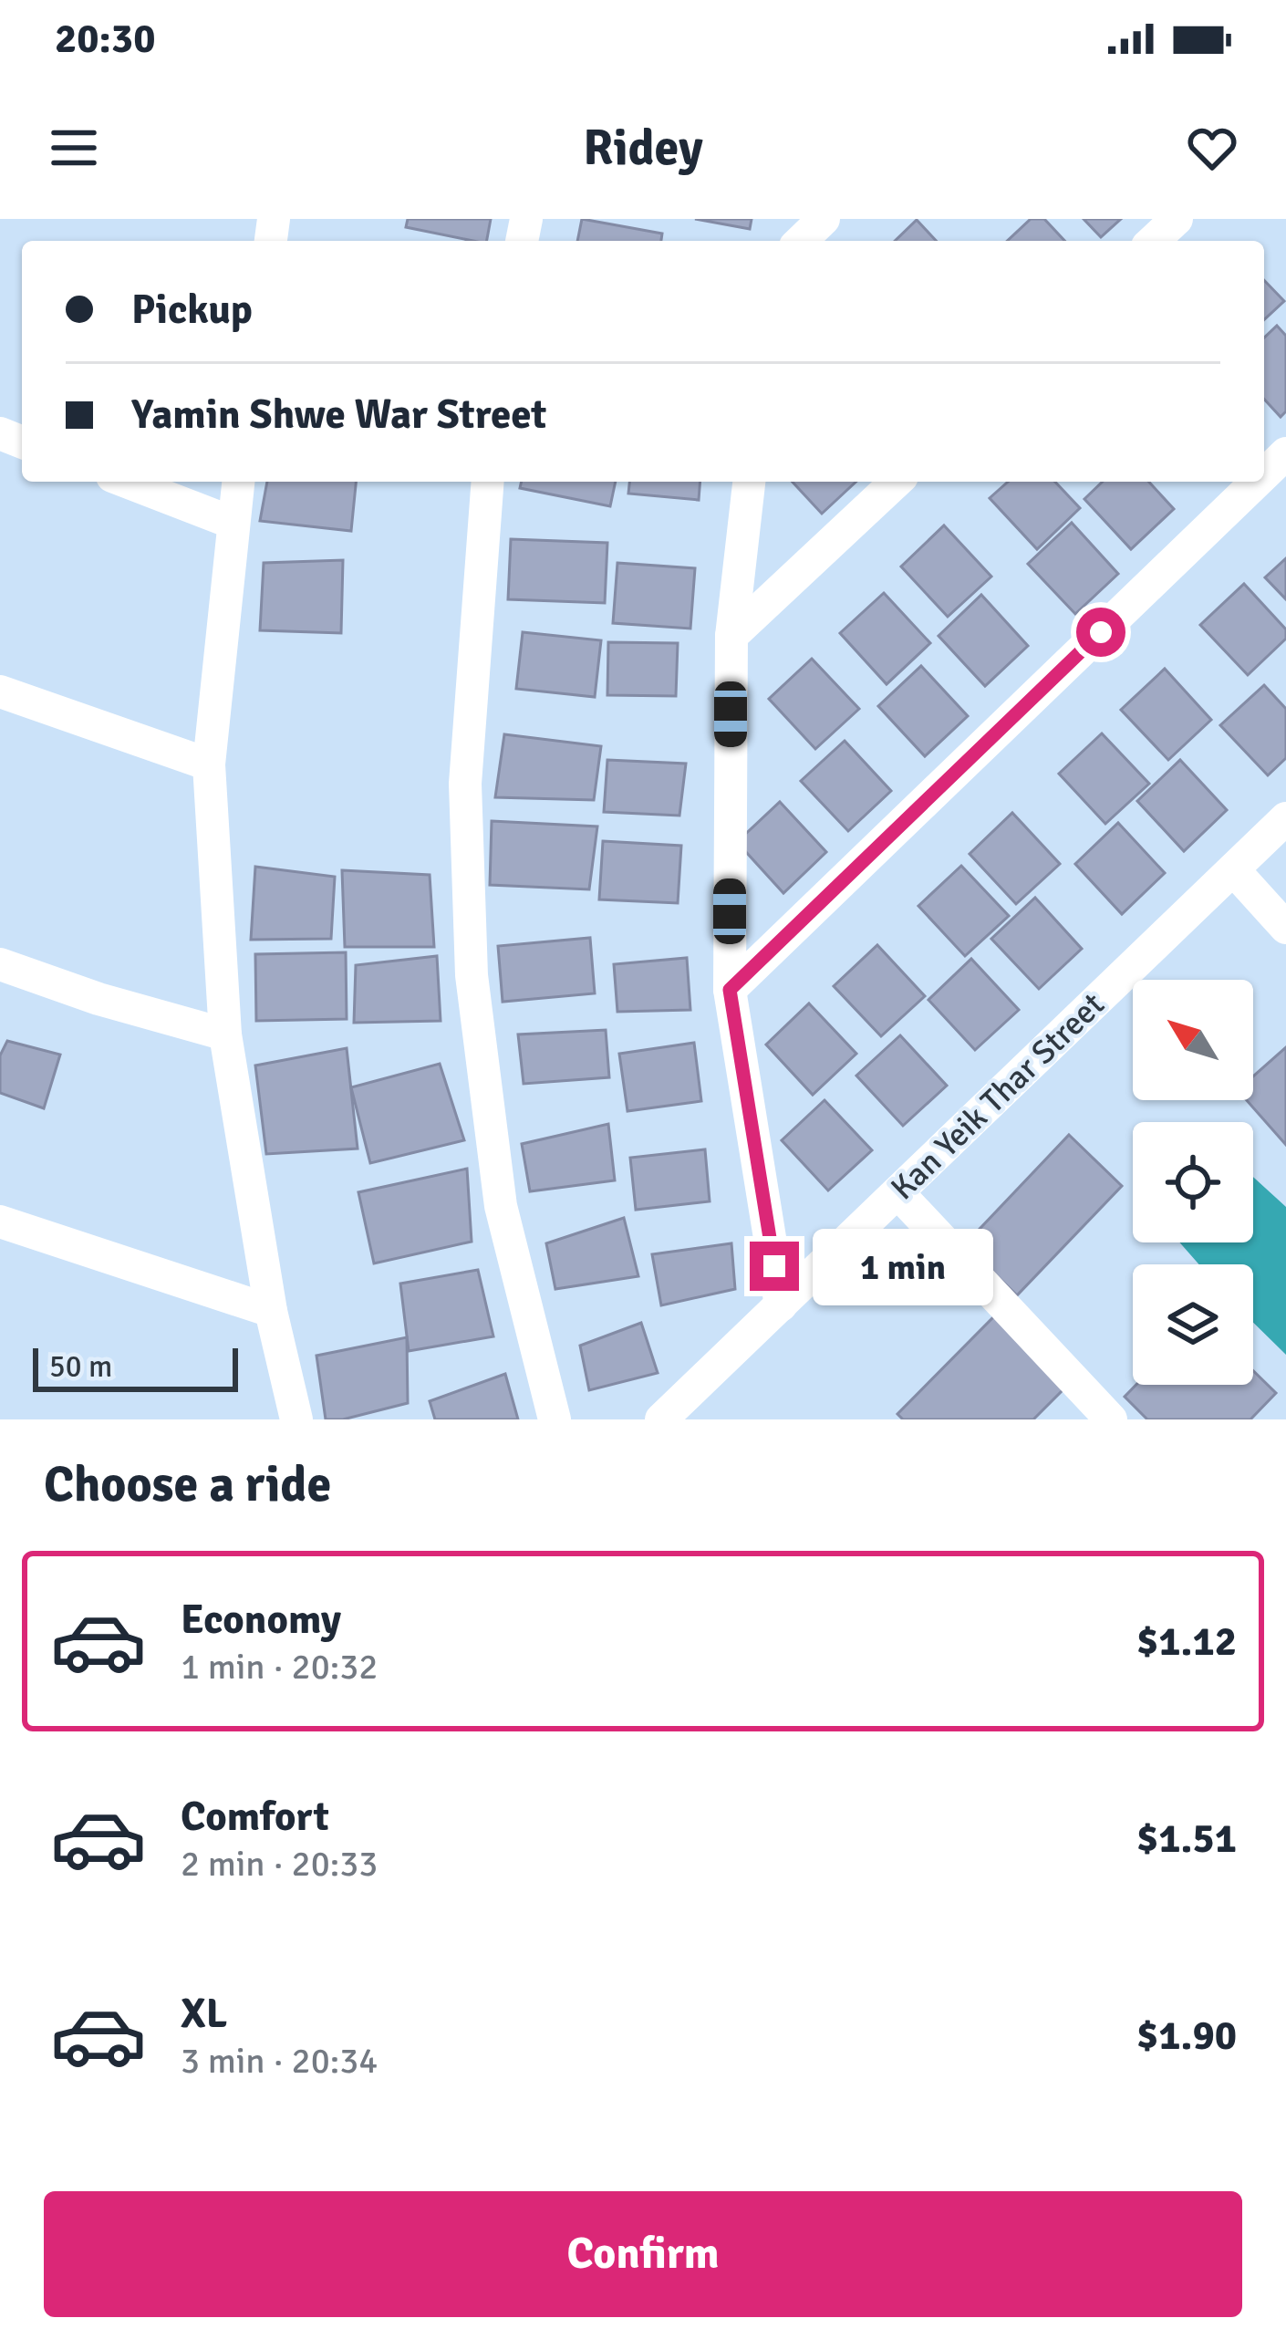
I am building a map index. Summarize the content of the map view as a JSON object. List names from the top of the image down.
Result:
{
  "streets": {
    "street": ["Kan Yeik Thar Street"]
  },
  "scale_bar": "50 m",
  "north": "top left",
  "page": {
    "status": "20:30",
    "header": "Ridey",
    "banner": ["Pickup", "Yamin Shwe War Street"],
    "bubble": "1 min",
    "scale": "50 m",
    "heading": "Choose a ride",
    "list": [
      {
        "name": "Economy",
        "note": "1 min · 20:32",
        "value": "$1.12"
      },
      {
        "name": "Comfort",
        "note": "2 min · 20:33",
        "value": "$1.51"
      },
      {
        "name": "XL",
        "note": "3 min · 20:34",
        "value": "$1.90"
      }
    ],
    "buttons": "Confirm"
  }
}
